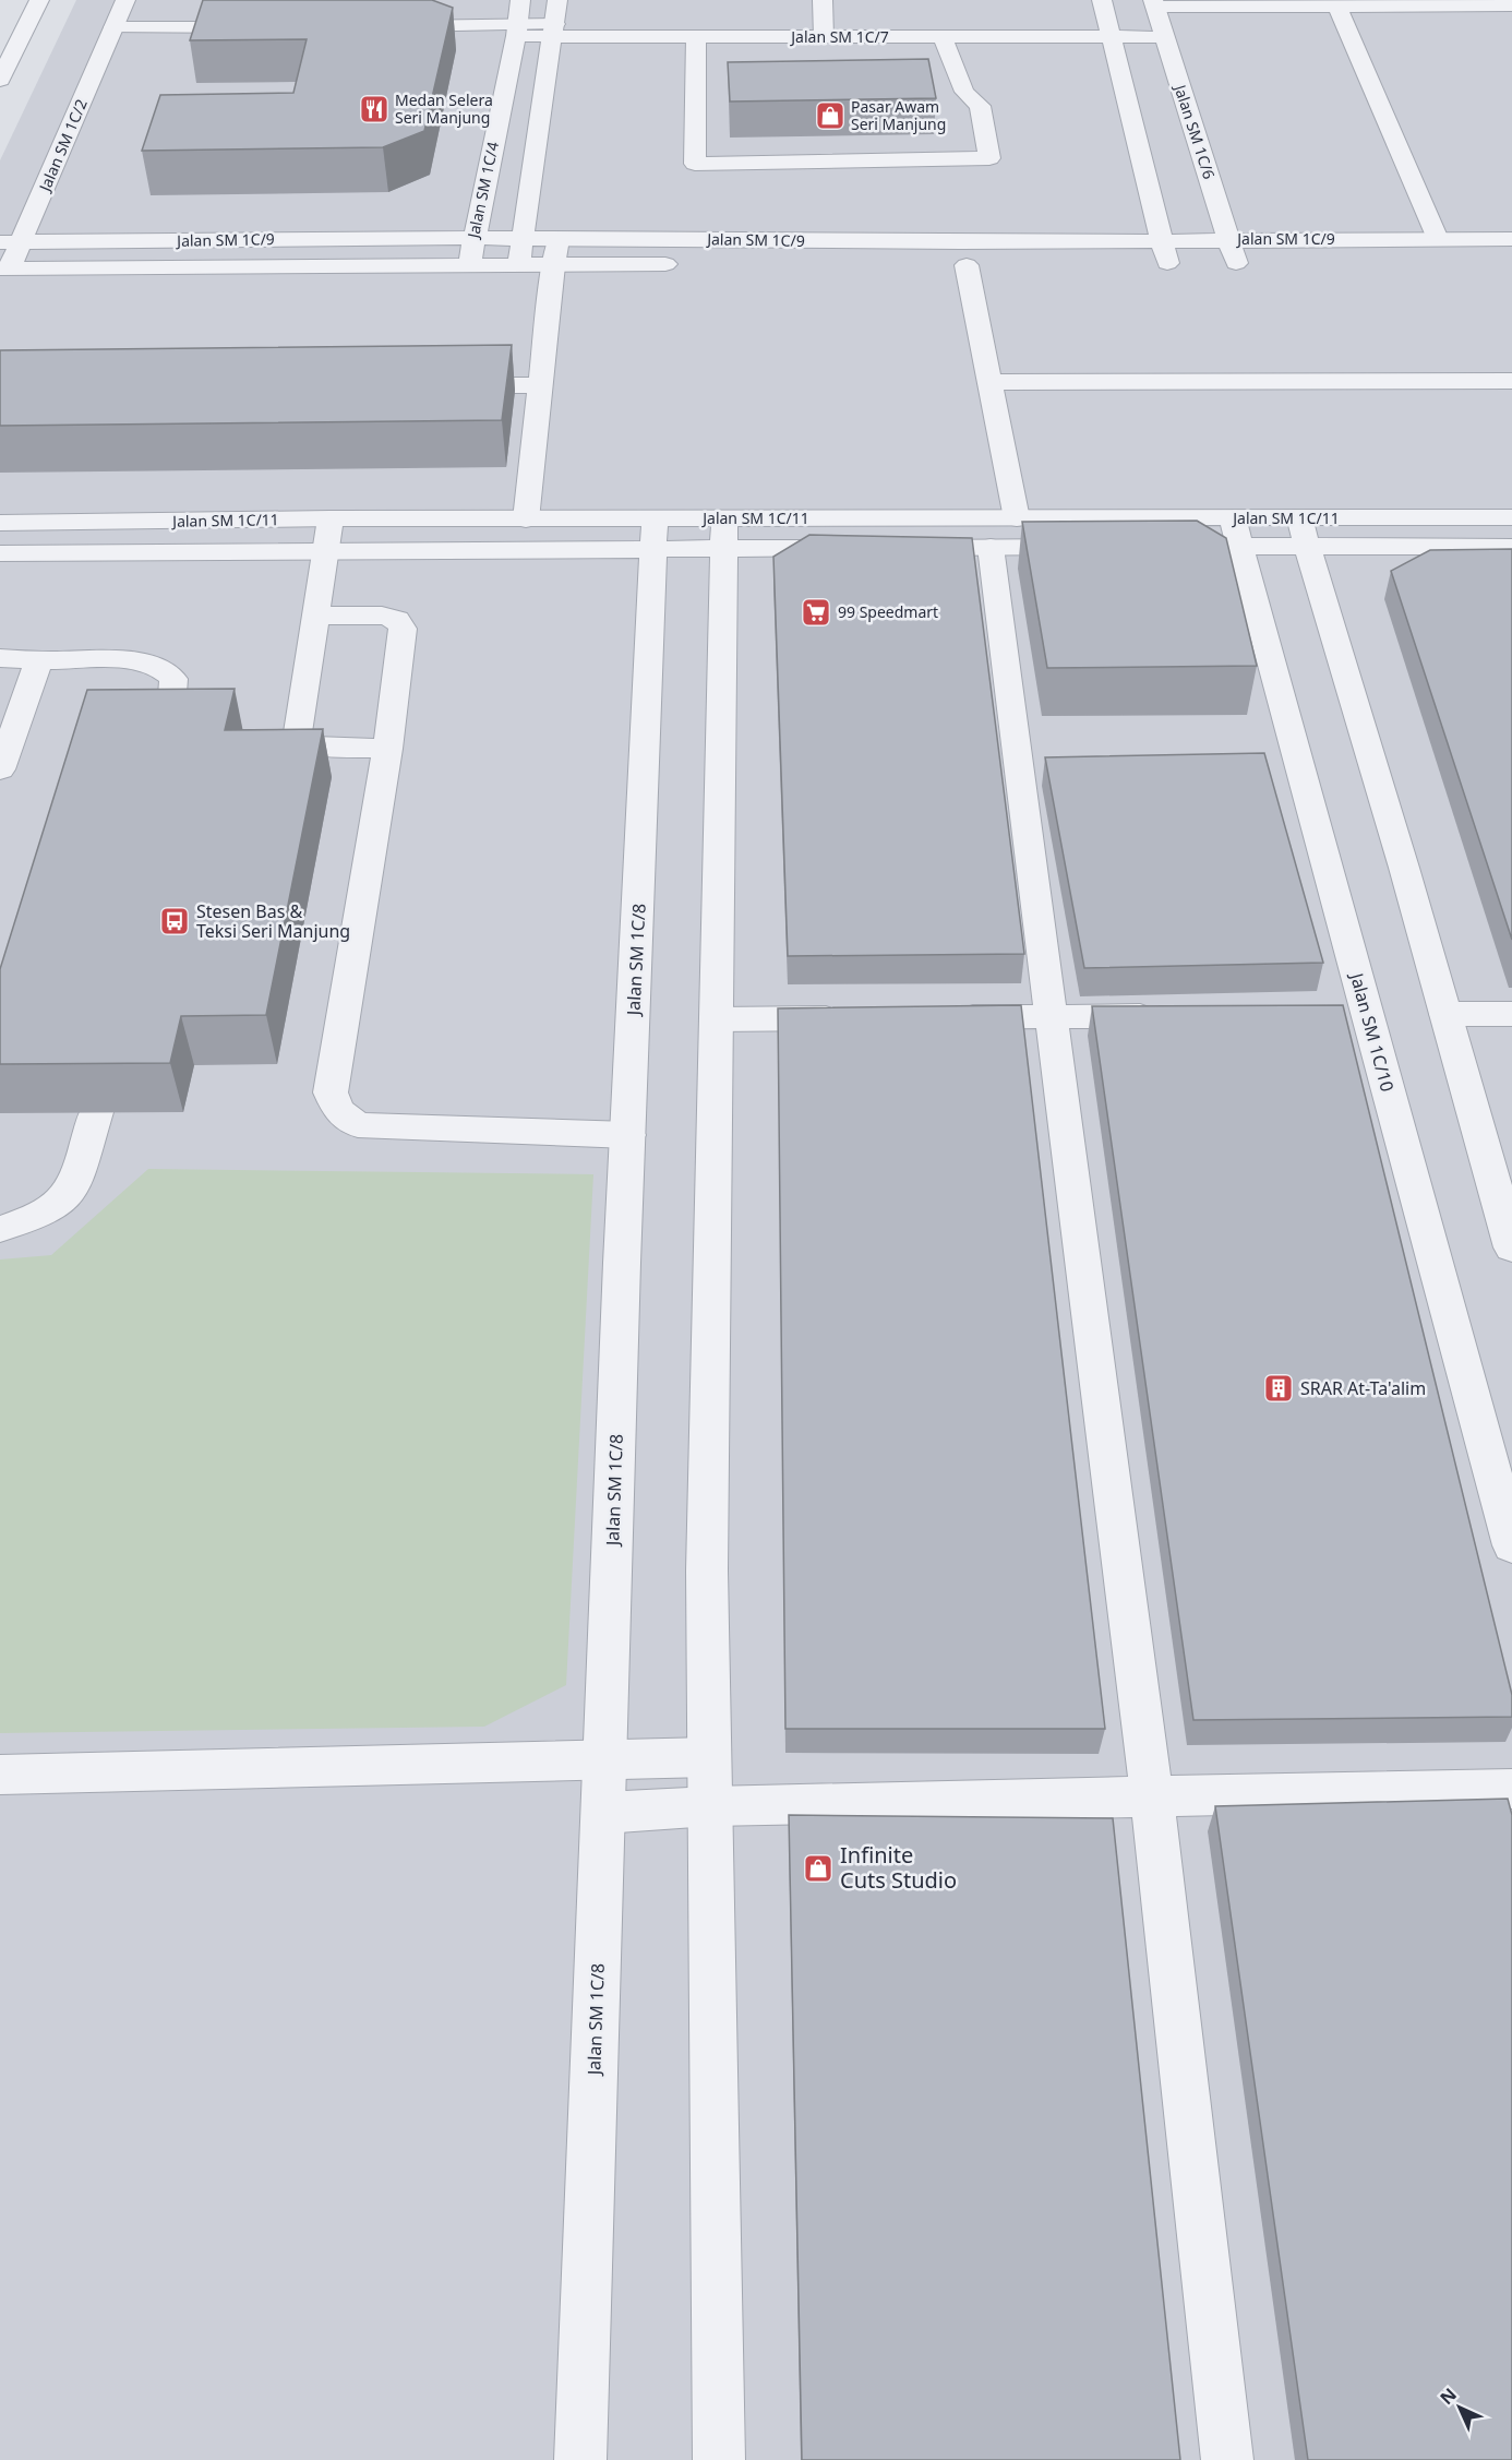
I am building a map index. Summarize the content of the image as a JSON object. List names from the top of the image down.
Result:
{
  "streets": {
    "street": [
      "Jalan SM 1C/7",
      "Jalan SM 1C/6",
      "Jalan SM 1C/2",
      "Jalan SM 1C/4",
      "Jalan SM 1C/9",
      "Jalan SM 1C/11",
      "Jalan SM 1C/8",
      "Jalan SM 1C/10"
    ]
  },
  "crossings": [
    ["Jalan SM 1C/7", "Jalan SM 1C/6"],
    ["Jalan SM 1C/7", "Jalan SM 1C/4"],
    ["Jalan SM 1C/6", "Jalan SM 1C/9"],
    ["Jalan SM 1C/2", "Jalan SM 1C/9"],
    ["Jalan SM 1C/4", "Jalan SM 1C/9"],
    ["Jalan SM 1C/11", "Jalan SM 1C/8"],
    ["Jalan SM 1C/11", "Jalan SM 1C/10"]
  ],
  "places": {
    "restaurant": ["Medan Selera Seri Manjung"],
    "shop": ["Pasar Awam Seri Manjung", "Infinite Cuts Studio"],
    "supermarket": ["99 Speedmart"],
    "bus stop": ["Stesen Bas & Teksi Seri Manjung"],
    "building": ["SRAR At-Ta'alim"]
  },
  "north": "top left"
}
